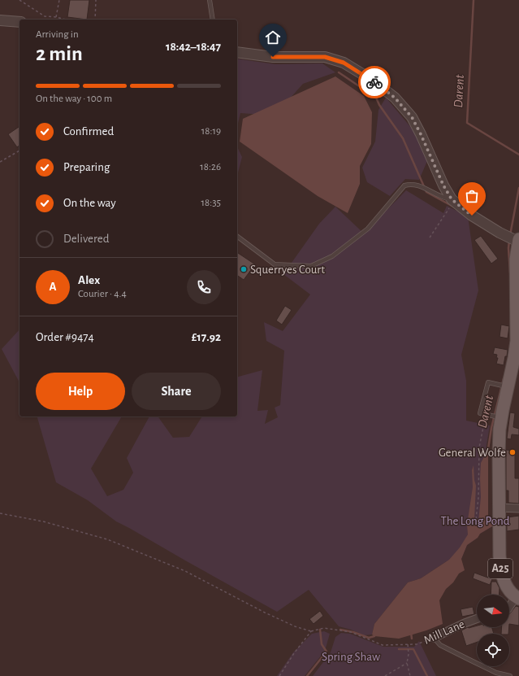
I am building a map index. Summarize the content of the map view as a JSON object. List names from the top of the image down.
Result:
{
  "streets": {
    "main road": ["A25"],
    "street": ["Mill Lane"]
  },
  "water": ["Darent"],
  "parks": ["The Long Pond", "Spring Shaw"],
  "places": ["Squerryes Court", "General Wolfe"],
  "north": "right",
  "page": {
    "heading": ["2 min", "Arriving in", "18:42–18:47"],
    "panel": [
      "Alex",
      "Courier · 4.4",
      "Order #9474",
      "£17.92"
    ],
    "bar": "On the way · 100 m",
    "list": [
      ["Confirmed", "18:19"],
      ["Preparing", "18:26"],
      ["On the way", "18:35"],
      "Delivered"
    ],
    "round": "A",
    "buttons": ["Help", "Share"]
  }
}
